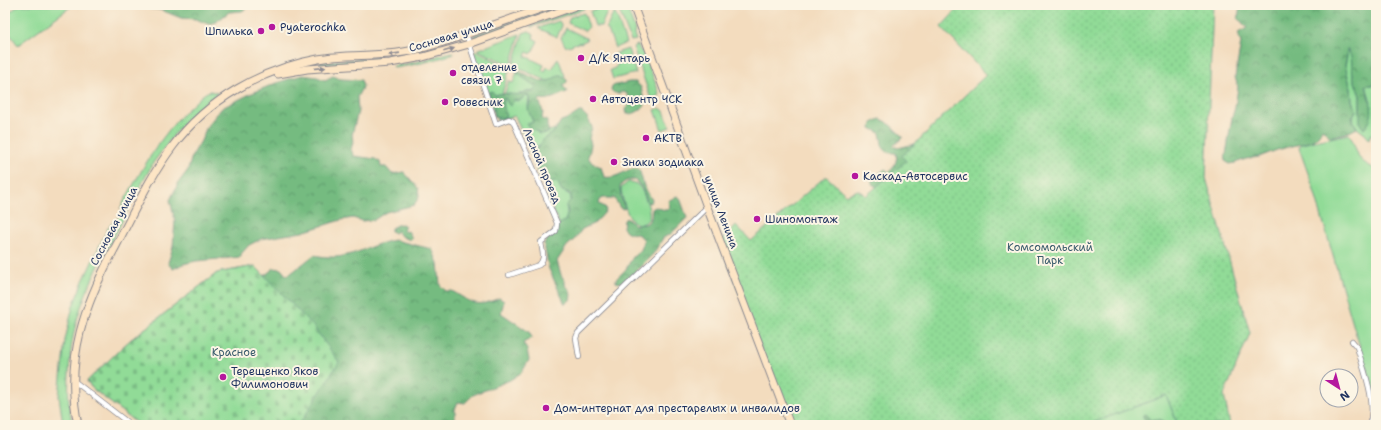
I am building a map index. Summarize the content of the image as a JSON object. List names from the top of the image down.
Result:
{
  "streets": {
    "street": ["Сосновая улица", "Лесной проезд", "улица Ленина"]
  },
  "crossings": [
    ["Сосновая улица", "Лесной проезд"]
  ],
  "parks": ["Комсомольский Парк", "Красное"],
  "places": [
    "Pyaterochka",
    "Шпилька",
    "Д/К Янтарь",
    "отделение связи 7",
    "Автоцентр ЧСК",
    "Ровесник",
    "АКТВ",
    "Знаки зодиака",
    "Каскад-Автосервис",
    "Шиномонтаж",
    "Терещенко Яков Филимонович",
    "Дом-интернат для престарелых и инвалидов"
  ],
  "north": "bottom right"
}
